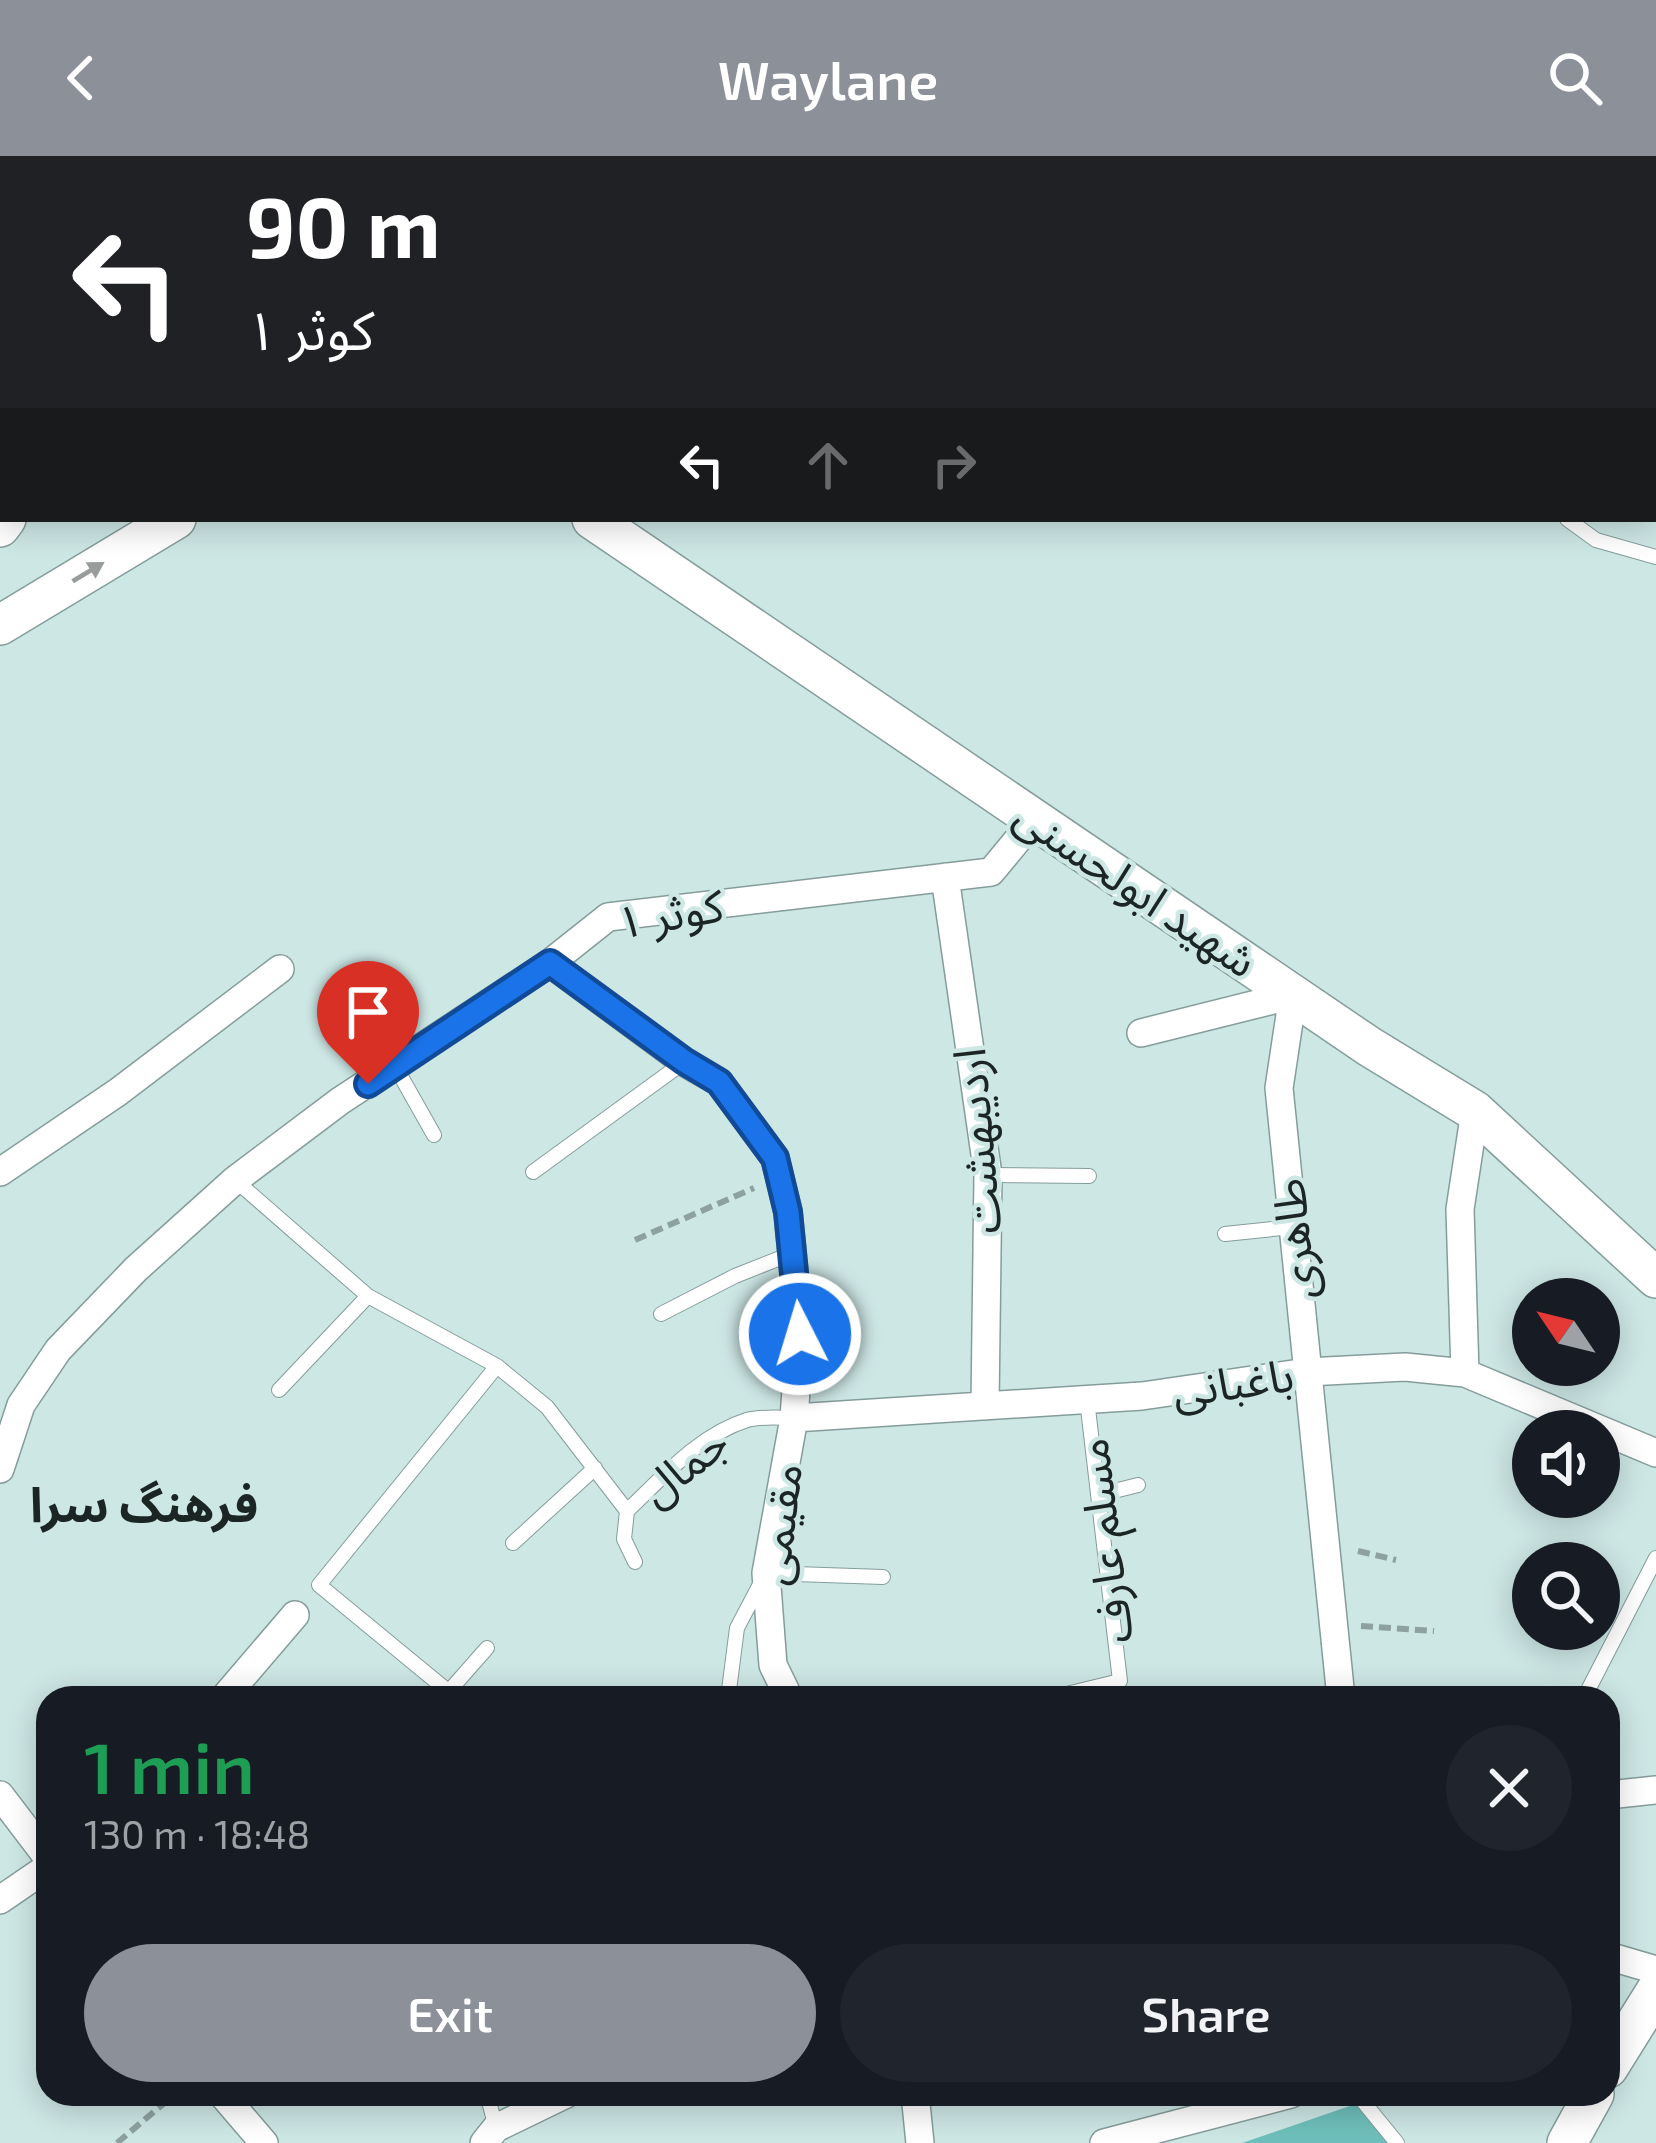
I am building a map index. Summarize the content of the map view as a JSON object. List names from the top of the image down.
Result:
{
  "streets": {
    "street": [
      "شهید ابولحسنی",
      "کوثر ۱",
      "اردیبهشت",
      "طاهری",
      "باغبانی",
      "مقیمی"
    ],
    "lane": ["جمال", "مسلم عارف"]
  },
  "crossings": [
    ["شهید ابولحسنی", "کوثر ۱"],
    ["شهید ابولحسنی", "طاهری"],
    ["کوثر ۱", "اردیبهشت"],
    ["کوثر ۱", "مقیمی"],
    ["اردیبهشت", "باغبانی"],
    ["طاهری", "باغبانی"],
    ["باغبانی", "جمال"],
    ["باغبانی", "مقیمی"],
    ["باغبانی", "مسلم عارف"],
    ["جمال", "مقیمی"]
  ],
  "districts": ["فرهنگ سرا"],
  "north": "top left",
  "page": {
    "header": "Waylane",
    "turn": ["90 m", "کوثر ۱"],
    "heading": ["1 min", "130 m · 18:48"],
    "buttons": ["Exit", "Share"]
  }
}
